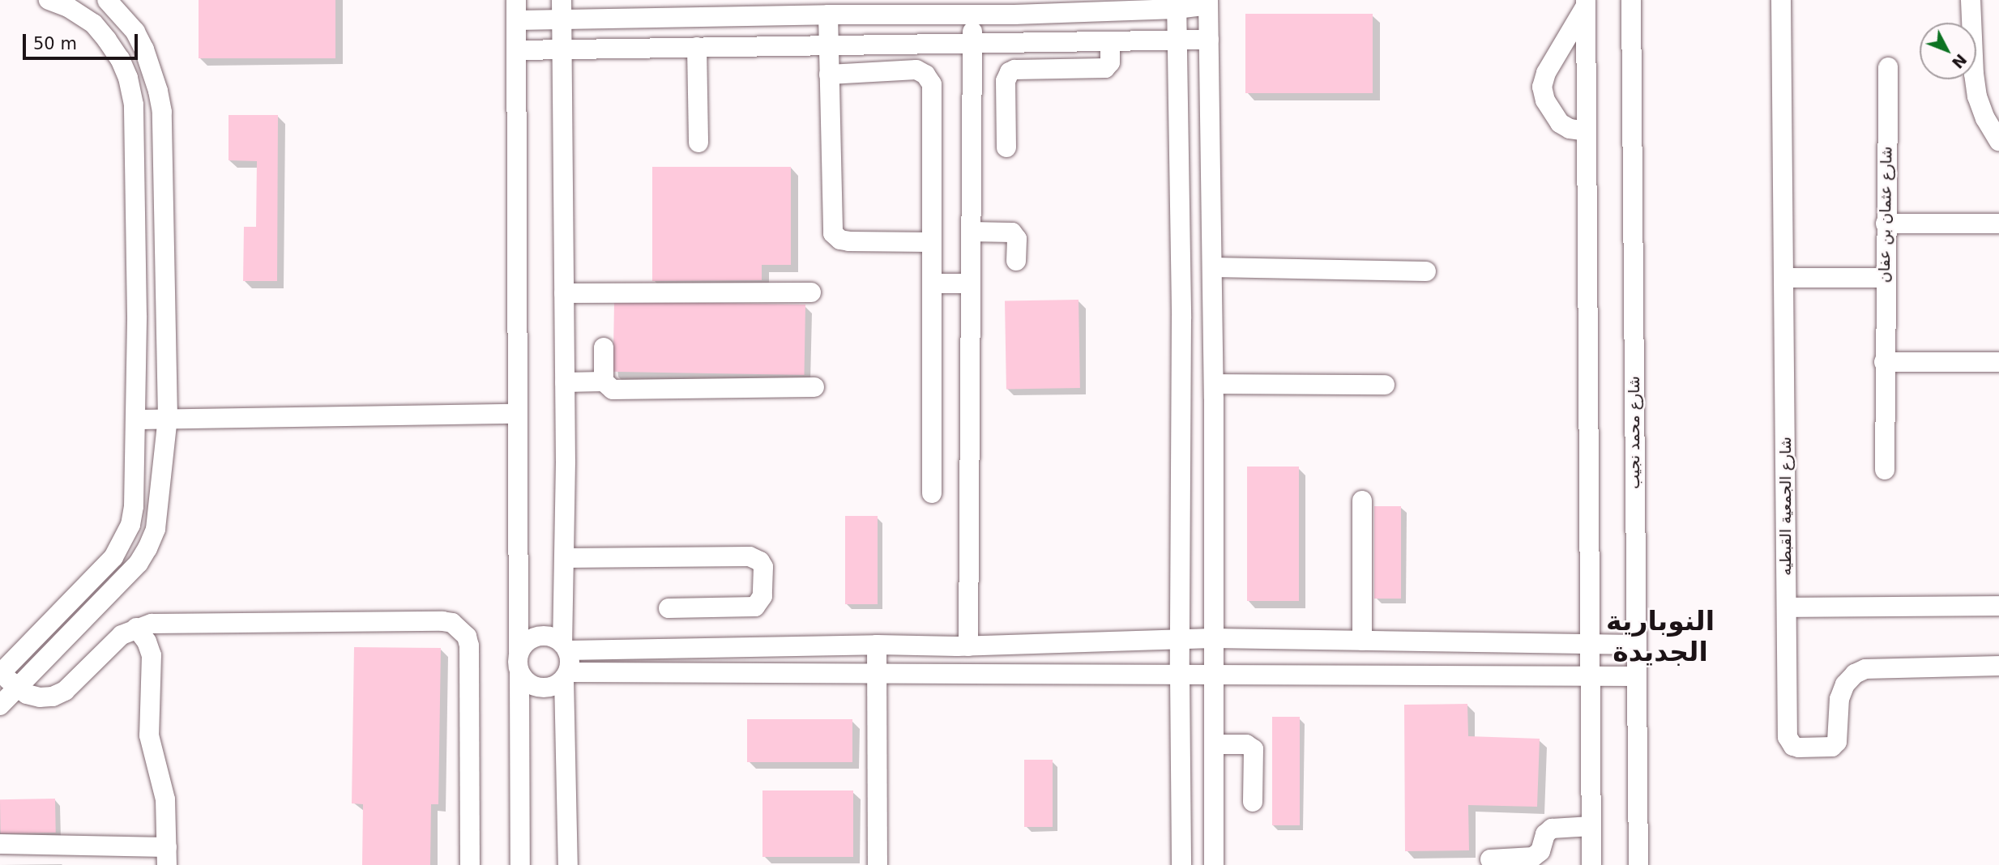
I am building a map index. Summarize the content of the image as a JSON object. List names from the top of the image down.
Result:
{
  "streets": {
    "street": ["شارع عثمان بن عفان", "شارع محمد نجيب", "شارع الجمعية القبطيه"]
  },
  "districts": ["النوبارية الجديدة"],
  "scale_bar": "50 m",
  "north": "bottom right"
}
